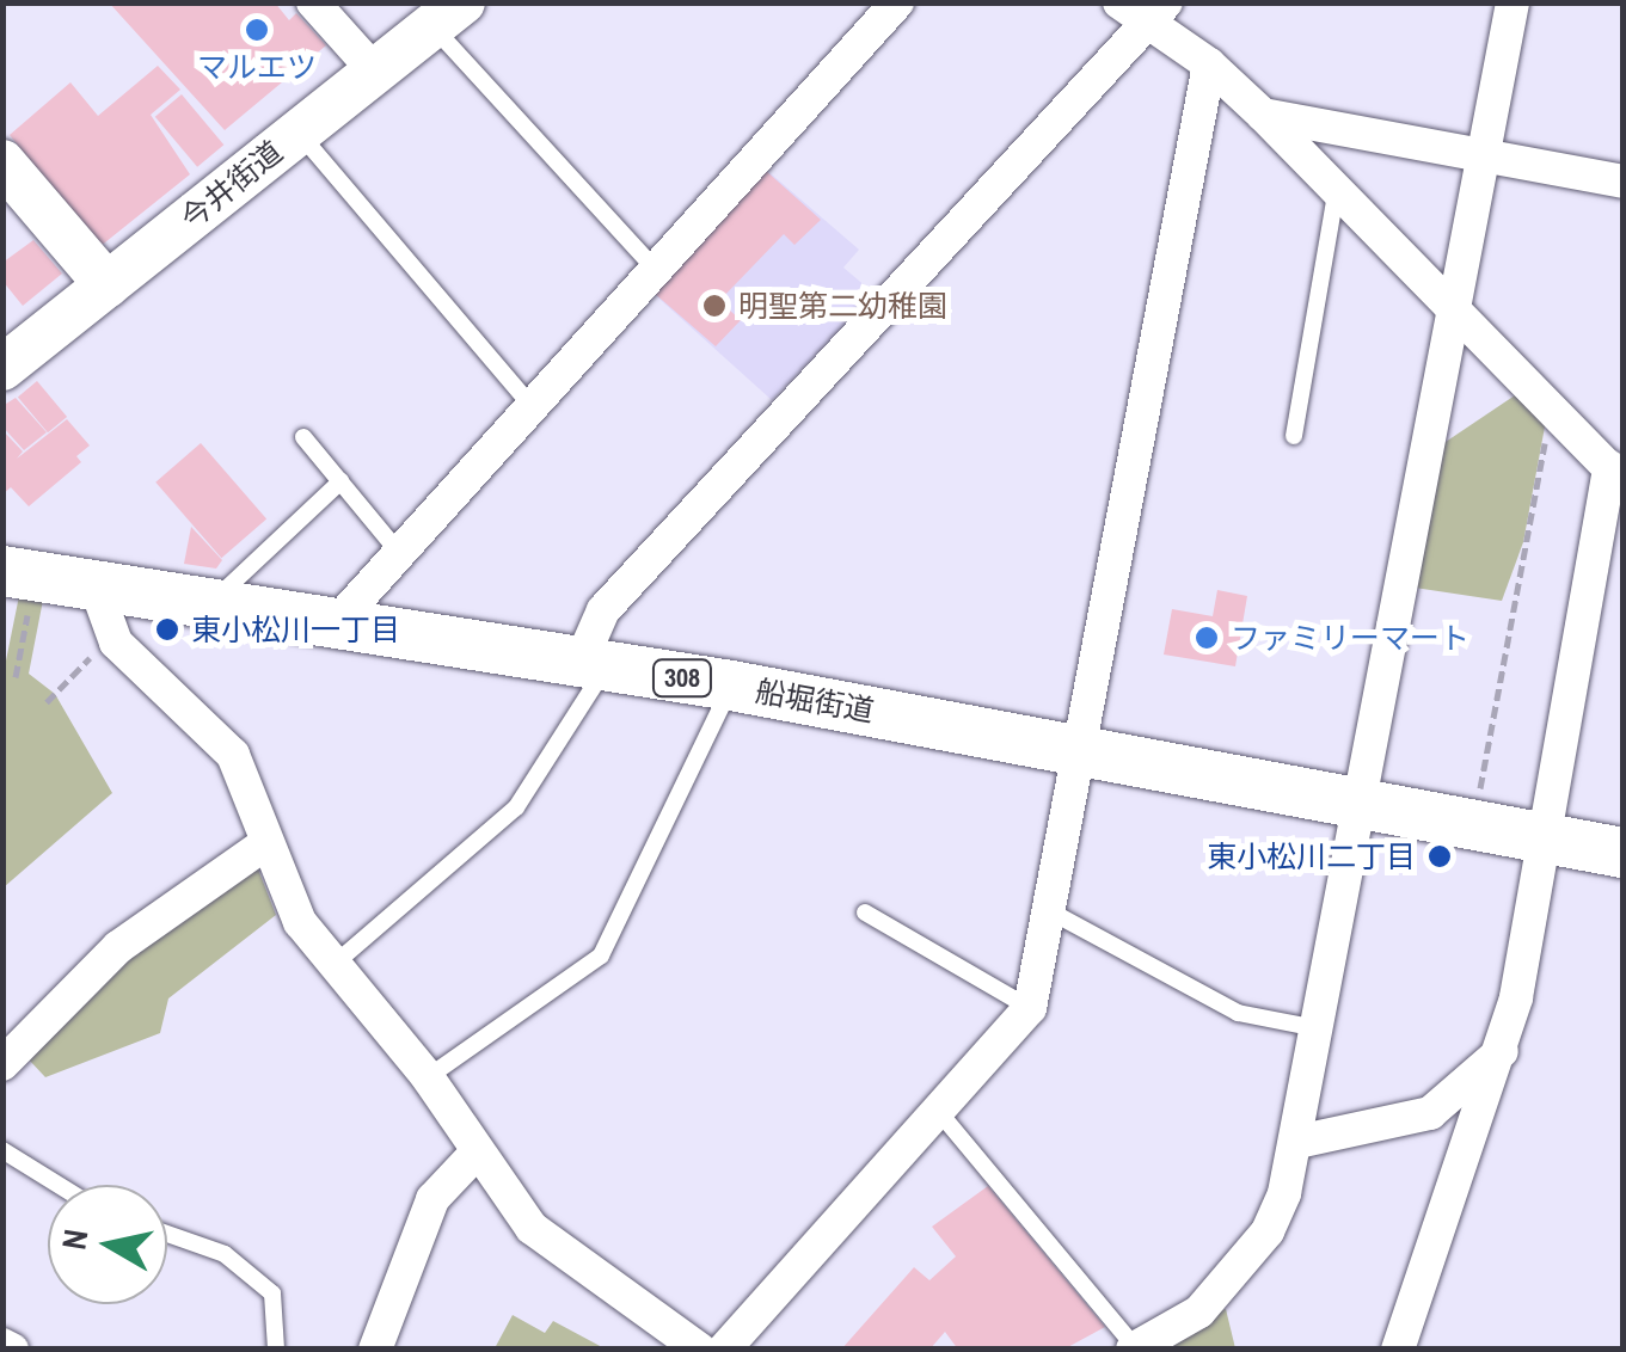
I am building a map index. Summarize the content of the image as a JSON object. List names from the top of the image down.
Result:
{
  "streets": {
    "main road": ["308", "船堀街道"],
    "street": ["今井街道"]
  },
  "places": [
    "マルエツ",
    "明聖第二幼稚園",
    "東小松川一丁目",
    "ファミリーマート",
    "東小松川二丁目"
  ],
  "north": "left"
}
